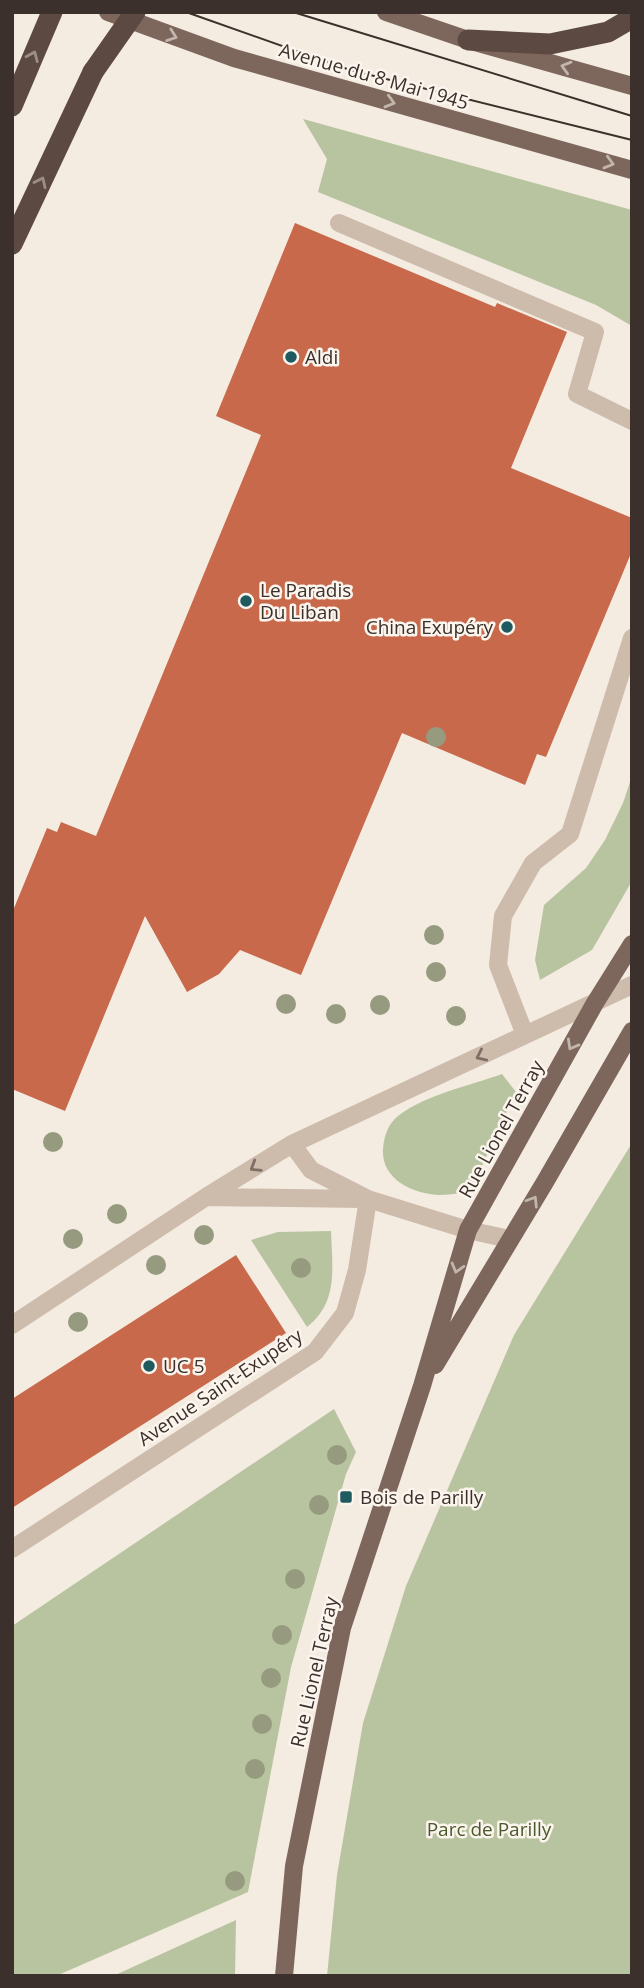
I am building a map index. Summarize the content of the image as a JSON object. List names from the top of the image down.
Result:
{
  "streets": {
    "main road": ["Avenue du 8 Mai 1945", "Rue Lionel Terray"],
    "street": ["Avenue Saint-Exupéry"]
  },
  "parks": ["Parc de Parilly"],
  "places": {
    "other": [
      "Aldi",
      "Le Paradis Du Liban",
      "China Exupéry",
      "UC 5"
    ],
    "transit": ["Bois de Parilly"]
  }
}
